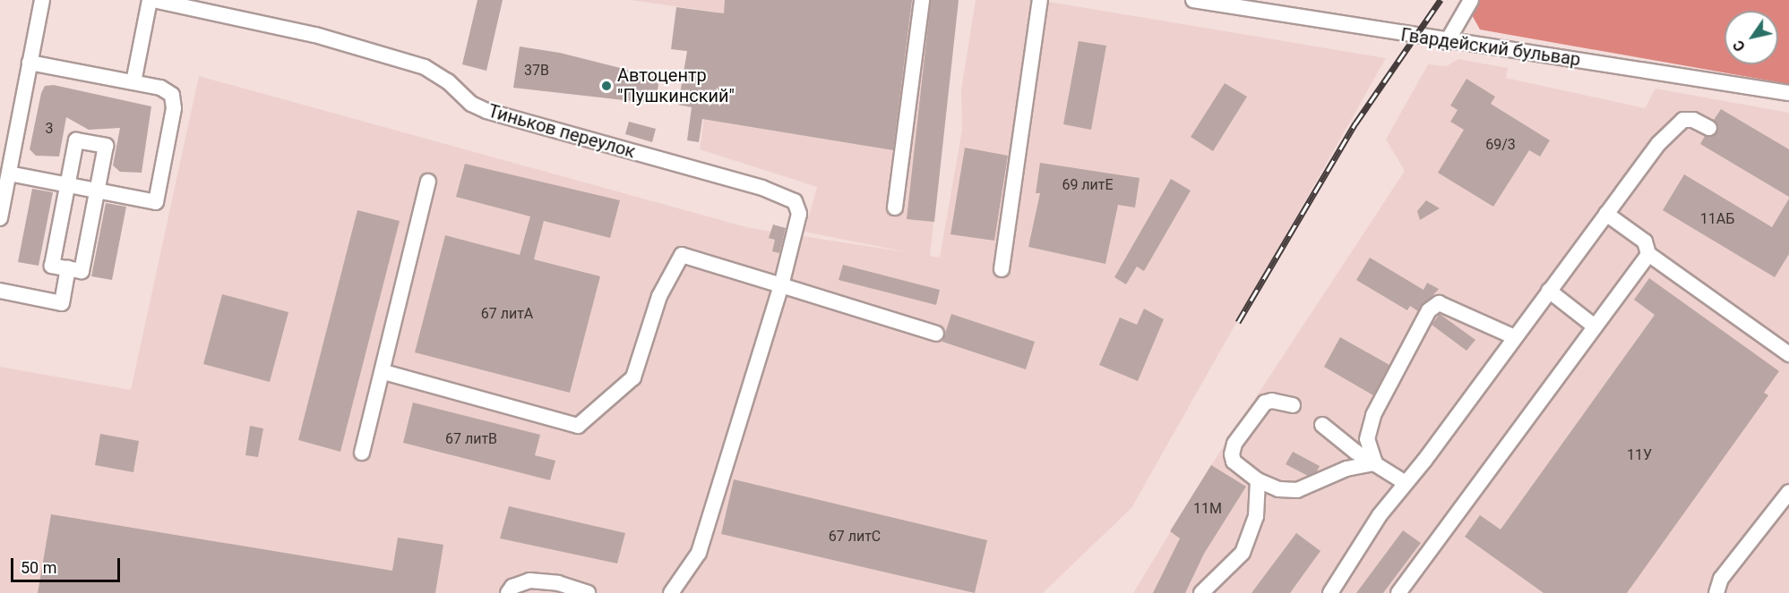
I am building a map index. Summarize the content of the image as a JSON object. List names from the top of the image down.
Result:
{
  "streets": {
    "street": ["Гвардейский бульвар", "Тиньков переулок"]
  },
  "places": ["Автоцентр \"Пушкинский\""],
  "house_numbers": [
    "37В",
    "3",
    "69/3",
    "69 литЕ",
    "11АБ",
    "67 литА",
    "67 литВ",
    "11У",
    "11М",
    "67 литС"
  ],
  "scale_bar": "50 m",
  "north": "bottom left"
}
